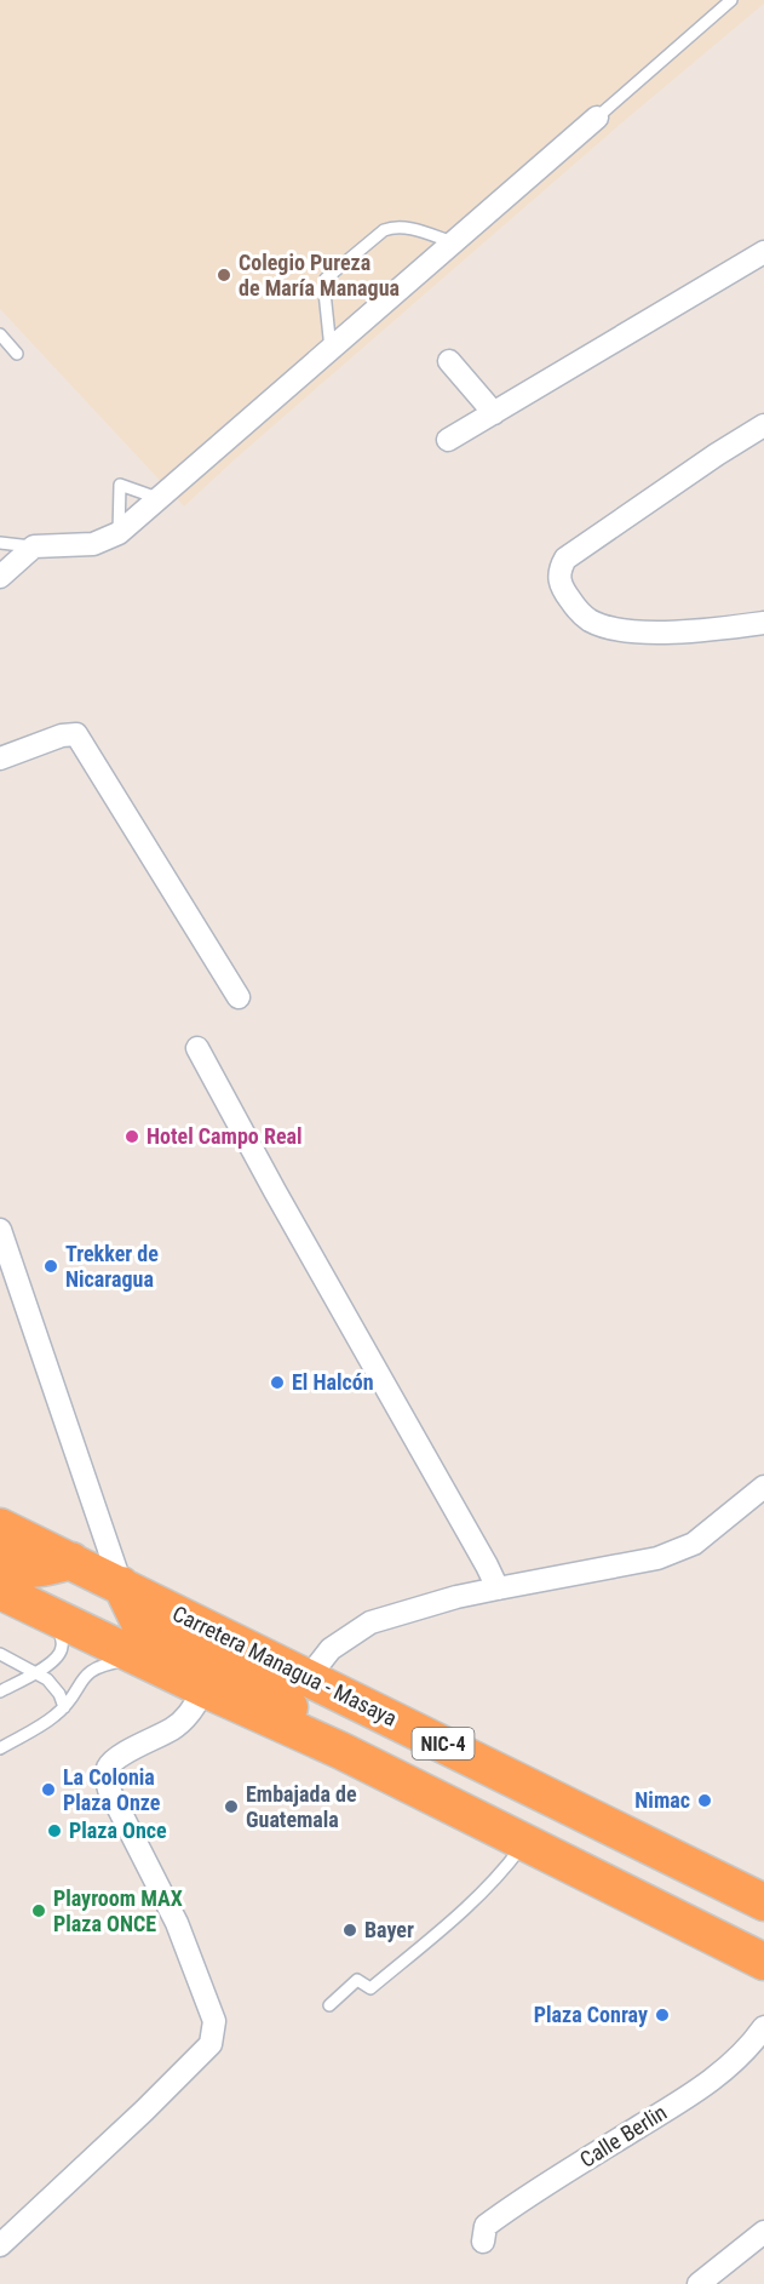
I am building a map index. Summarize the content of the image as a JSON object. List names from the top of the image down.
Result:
{
  "streets": {
    "highway": ["Carretera Managua - Masaya", "NIC-4"],
    "street": ["Calle Berlin"]
  },
  "places": [
    "Colegio Pureza de María Managua",
    "Hotel Campo Real",
    "Trekker de Nicaragua",
    "El Halcón",
    "La Colonia Plaza Onze",
    "Nimac",
    "Embajada de Guatemala",
    "Plaza Once",
    "Playroom MAX Plaza ONCE",
    "Bayer",
    "Plaza Conray"
  ]
}
